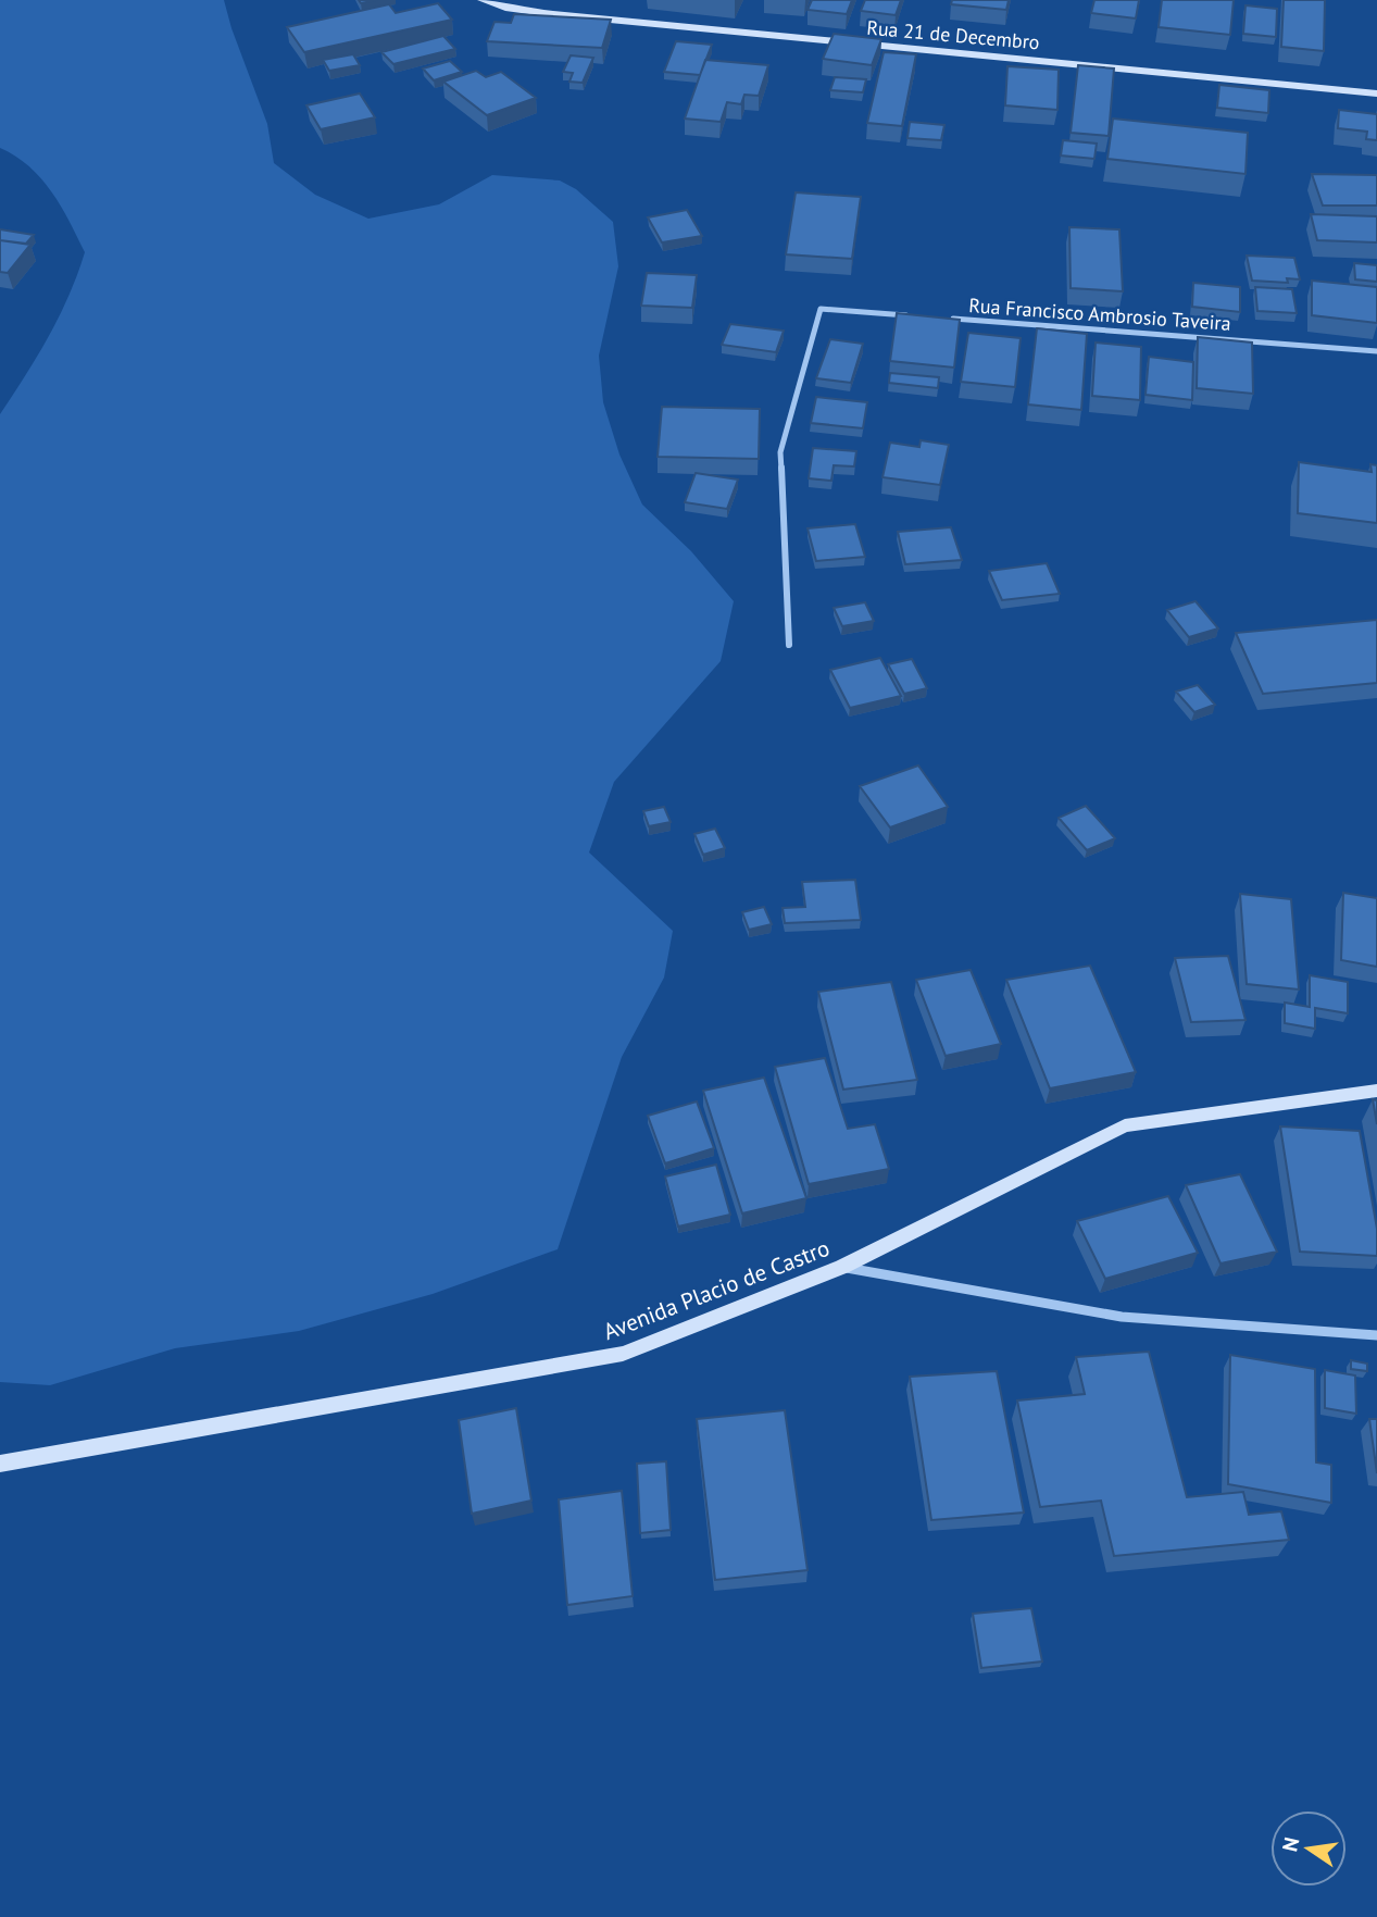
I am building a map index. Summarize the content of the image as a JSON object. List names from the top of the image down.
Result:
{
  "streets": {
    "street": ["Rua 21 de Decembro", "Rua Francisco Ambrosio Taveira", "Avenida Placio de Castro"]
  },
  "north": "left"
}
